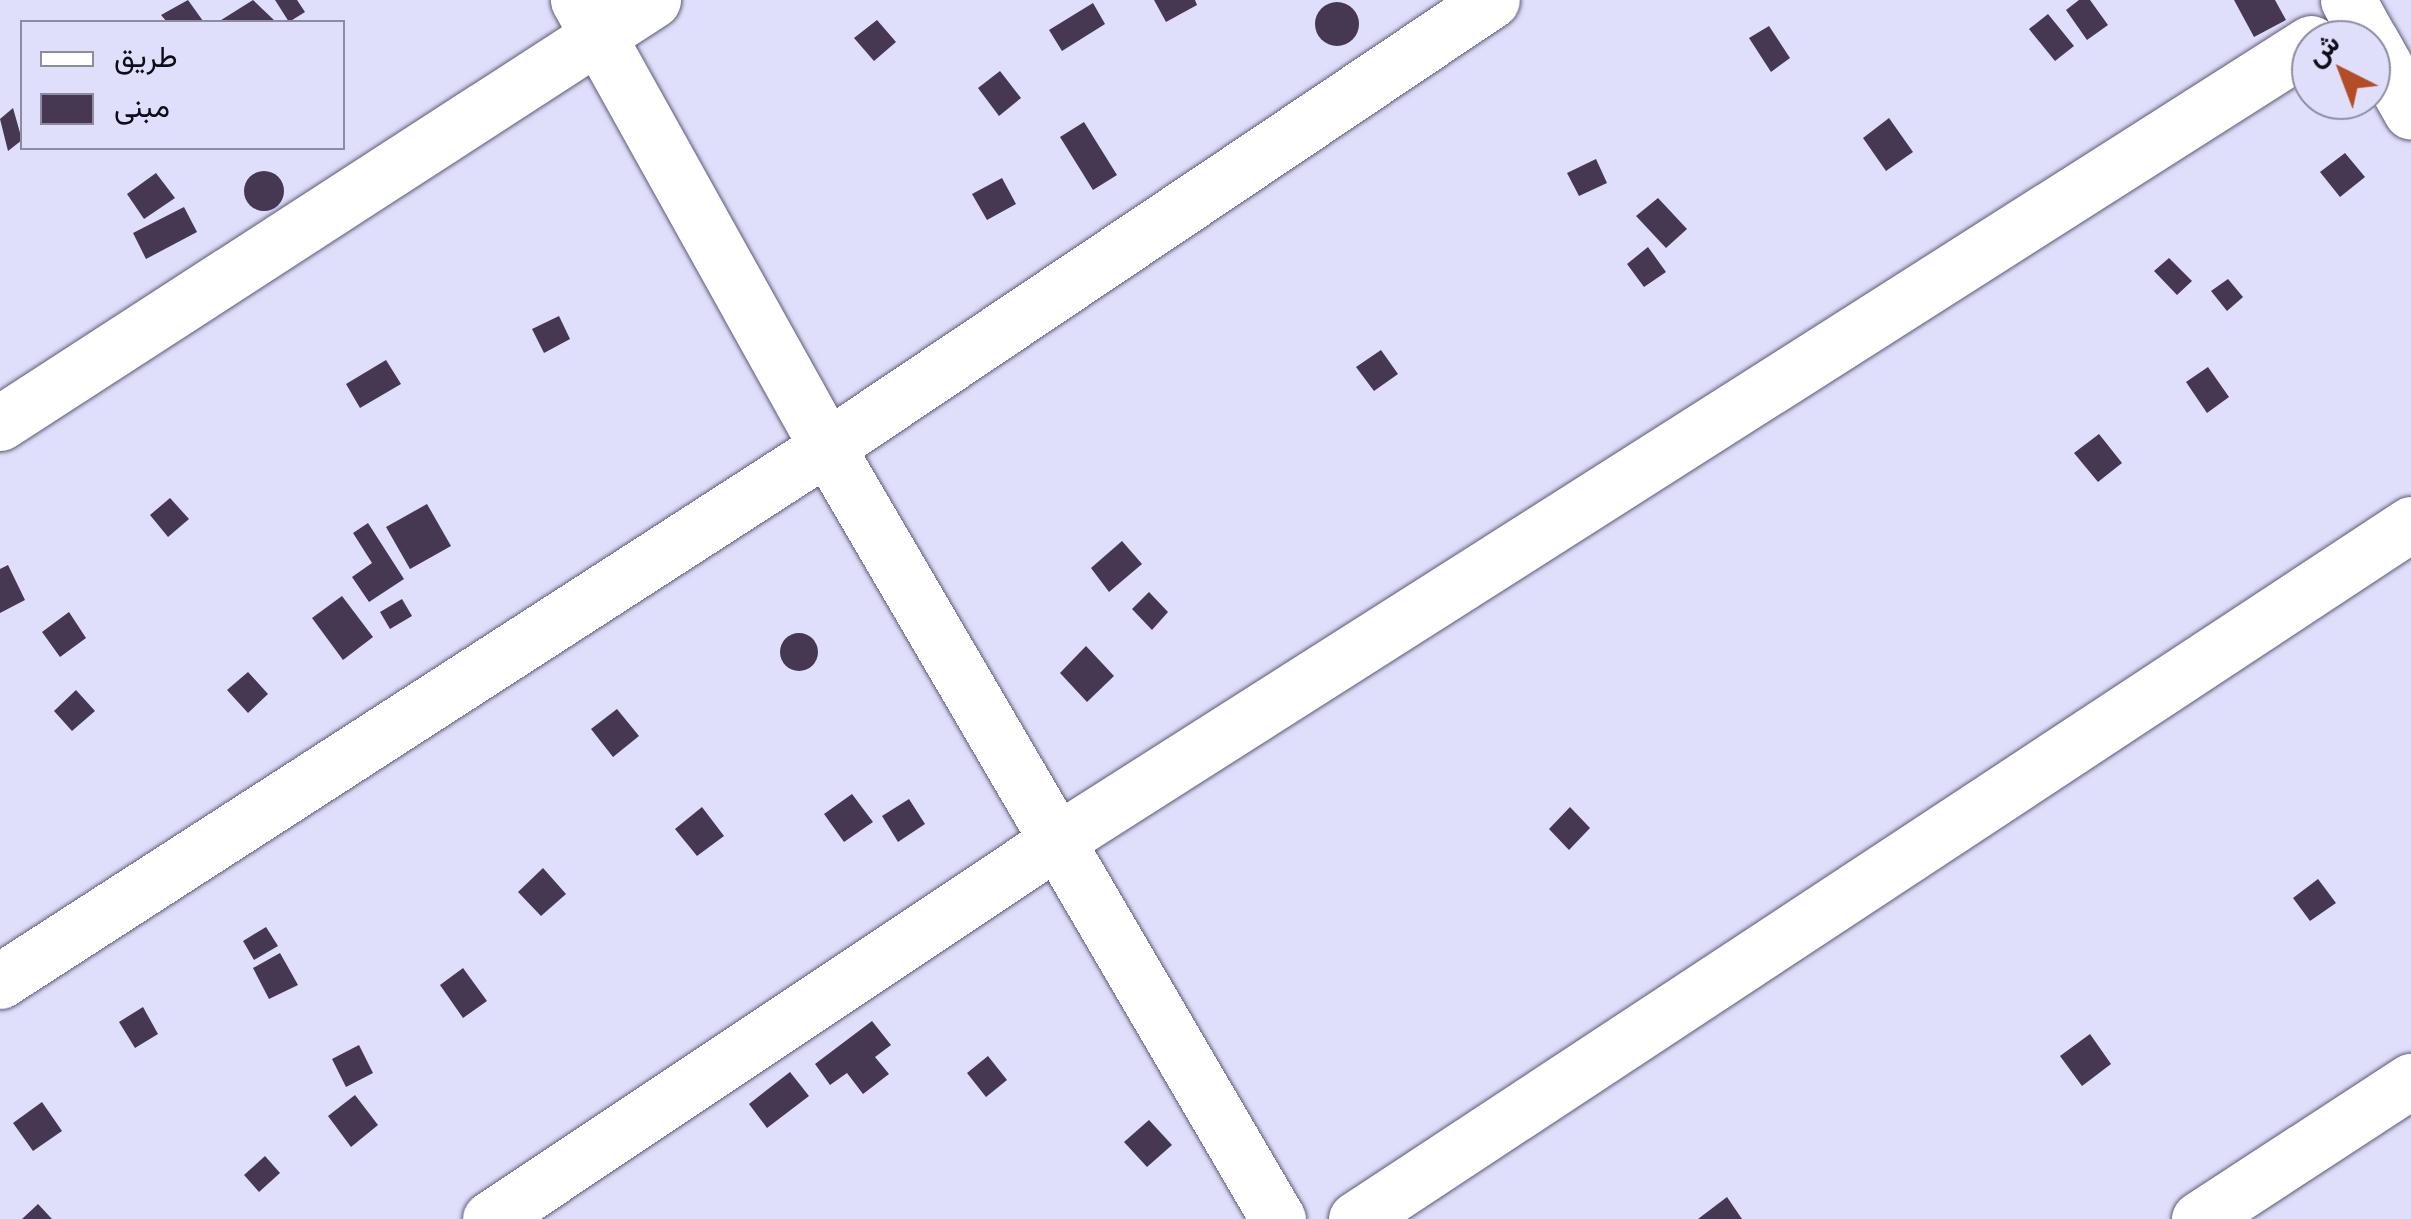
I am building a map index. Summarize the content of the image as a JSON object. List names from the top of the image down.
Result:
{
  "legend": ["طريق", "مبنى"],
  "north": "top left"
}
